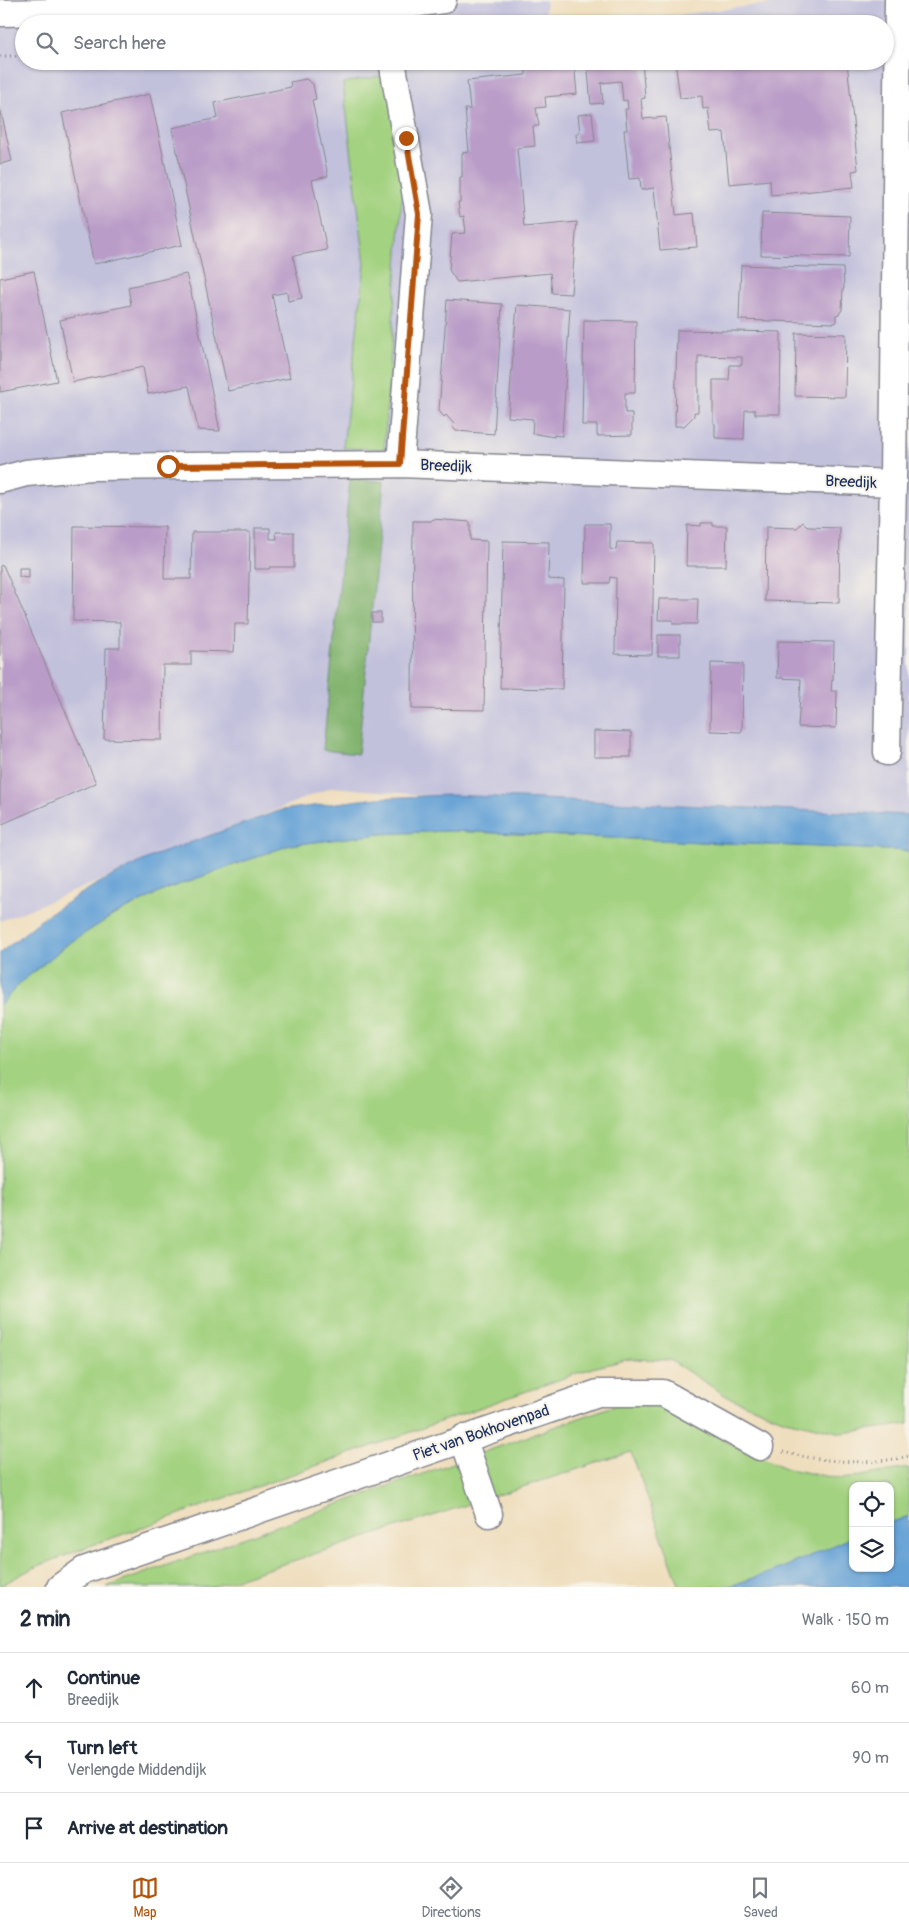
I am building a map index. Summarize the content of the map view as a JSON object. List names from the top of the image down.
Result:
{
  "streets": {
    "street": ["Breedijk", "Piet van Bokhovenpad"]
  },
  "page": {
    "search": "Search here",
    "heading": ["2 min", "Walk · 150 m"],
    "list": [
      ["Continue", "Breedijk", "60 m"],
      ["Turn left", "Verlengde Middendijk", "90 m"],
      "Arrive at destination"
    ],
    "nav": ["Map", "Directions", "Saved"]
  }
}
